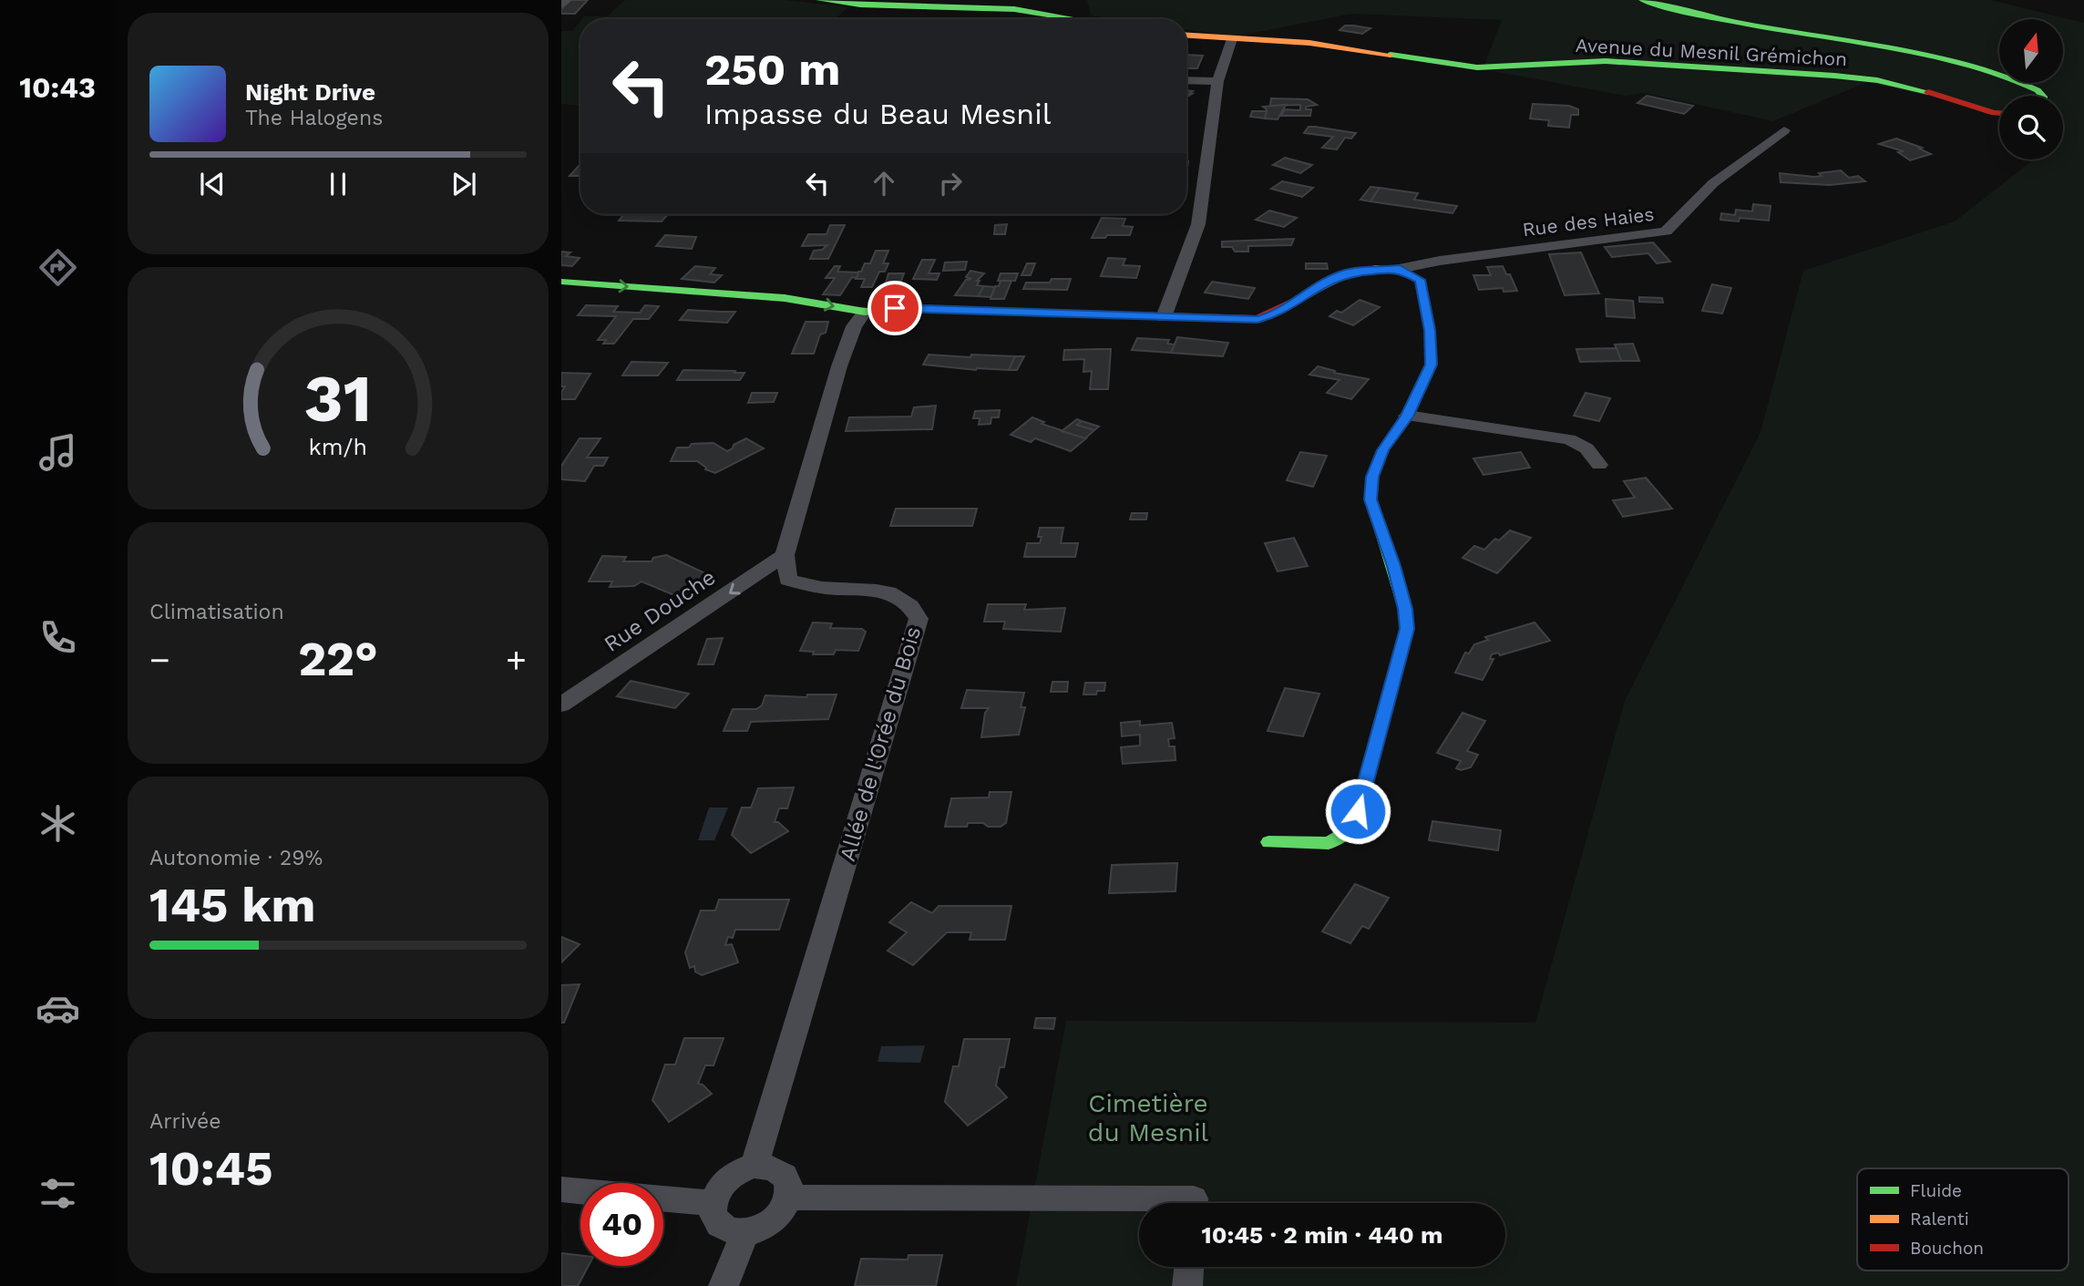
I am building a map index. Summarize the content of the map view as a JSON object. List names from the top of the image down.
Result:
{
  "streets": {
    "street": [
      "Avenue du Mesnil Grémichon",
      "Rue des Haies",
      "Rue Douche",
      "Allée de l'Orée du Bois"
    ]
  },
  "crossings": [
    ["Rue Douche", "Allée de l'Orée du Bois"]
  ],
  "one_way": ["Rue Douche"],
  "parks": ["Cimetière du Mesnil"],
  "legend": ["Fluide", "Ralenti", "Bouchon"],
  "north": "top",
  "page": {
    "tabs": "10:43",
    "turn": ["250 m", "Impasse du Beau Mesnil"],
    "song": ["Night Drive", "The Halogens"],
    "tile": [
      "Climatisation",
      ["Autonomie · 29%", "145 km"],
      ["Arrivée", "10:45"]
    ],
    "heat": ["−", "22°", "+"],
    "limit": "40",
    "trip": "10:45 · 2 min · 440 m",
    "gauge": ["31", "km/h"]
  }
}
